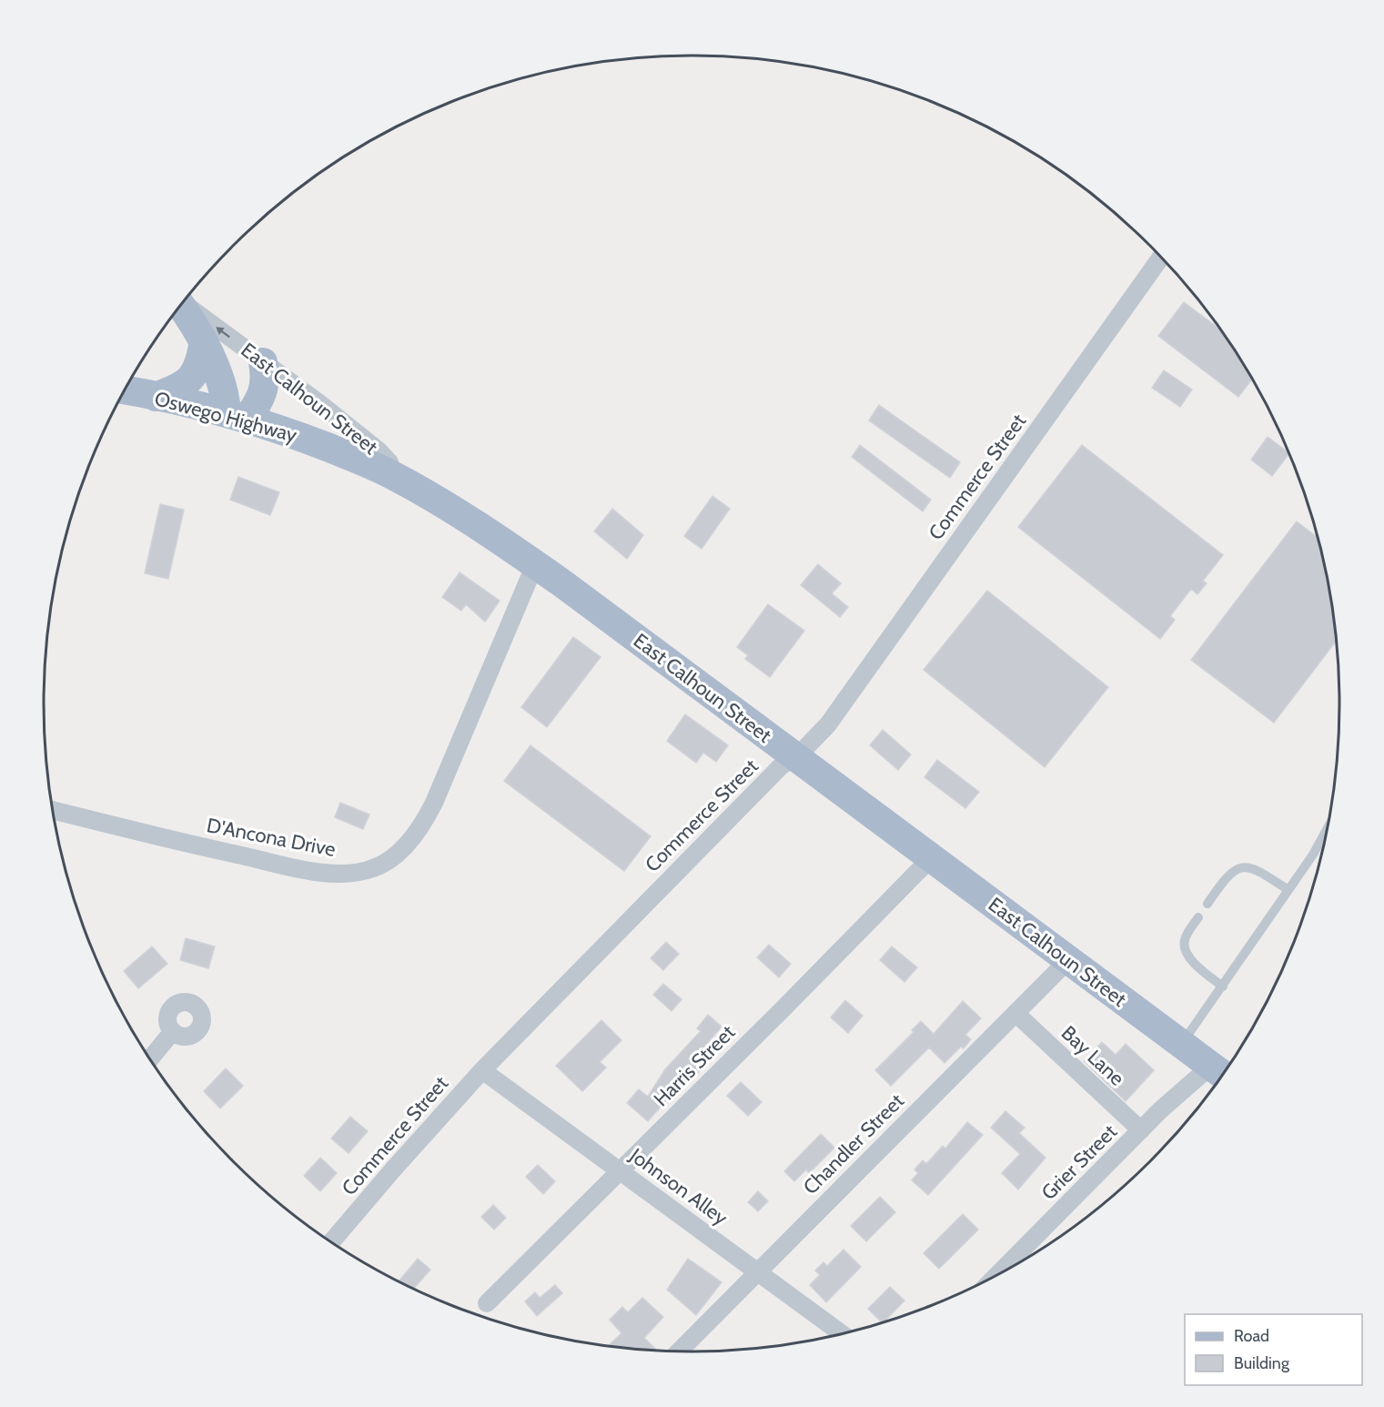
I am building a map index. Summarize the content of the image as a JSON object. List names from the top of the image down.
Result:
{
  "streets": {
    "main road": ["East Calhoun Street", "Oswego Highway"],
    "street": [
      "Commerce Street",
      "D'Ancona Drive",
      "Bay Lane",
      "Harris Street",
      "Chandler Street",
      "Grier Street",
      "Johnson Alley"
    ]
  },
  "crossings": [
    ["East Calhoun Street", "Oswego Highway"],
    ["East Calhoun Street", "Commerce Street"],
    ["East Calhoun Street", "D'Ancona Drive"],
    ["East Calhoun Street", "Harris Street"],
    ["East Calhoun Street", "Chandler Street"],
    ["East Calhoun Street", "Grier Street"],
    ["Commerce Street", "Johnson Alley"],
    ["Bay Lane", "Chandler Street"],
    ["Bay Lane", "Grier Street"],
    ["Harris Street", "Johnson Alley"],
    ["Chandler Street", "Johnson Alley"]
  ],
  "legend": ["Road", "Building"]
}
